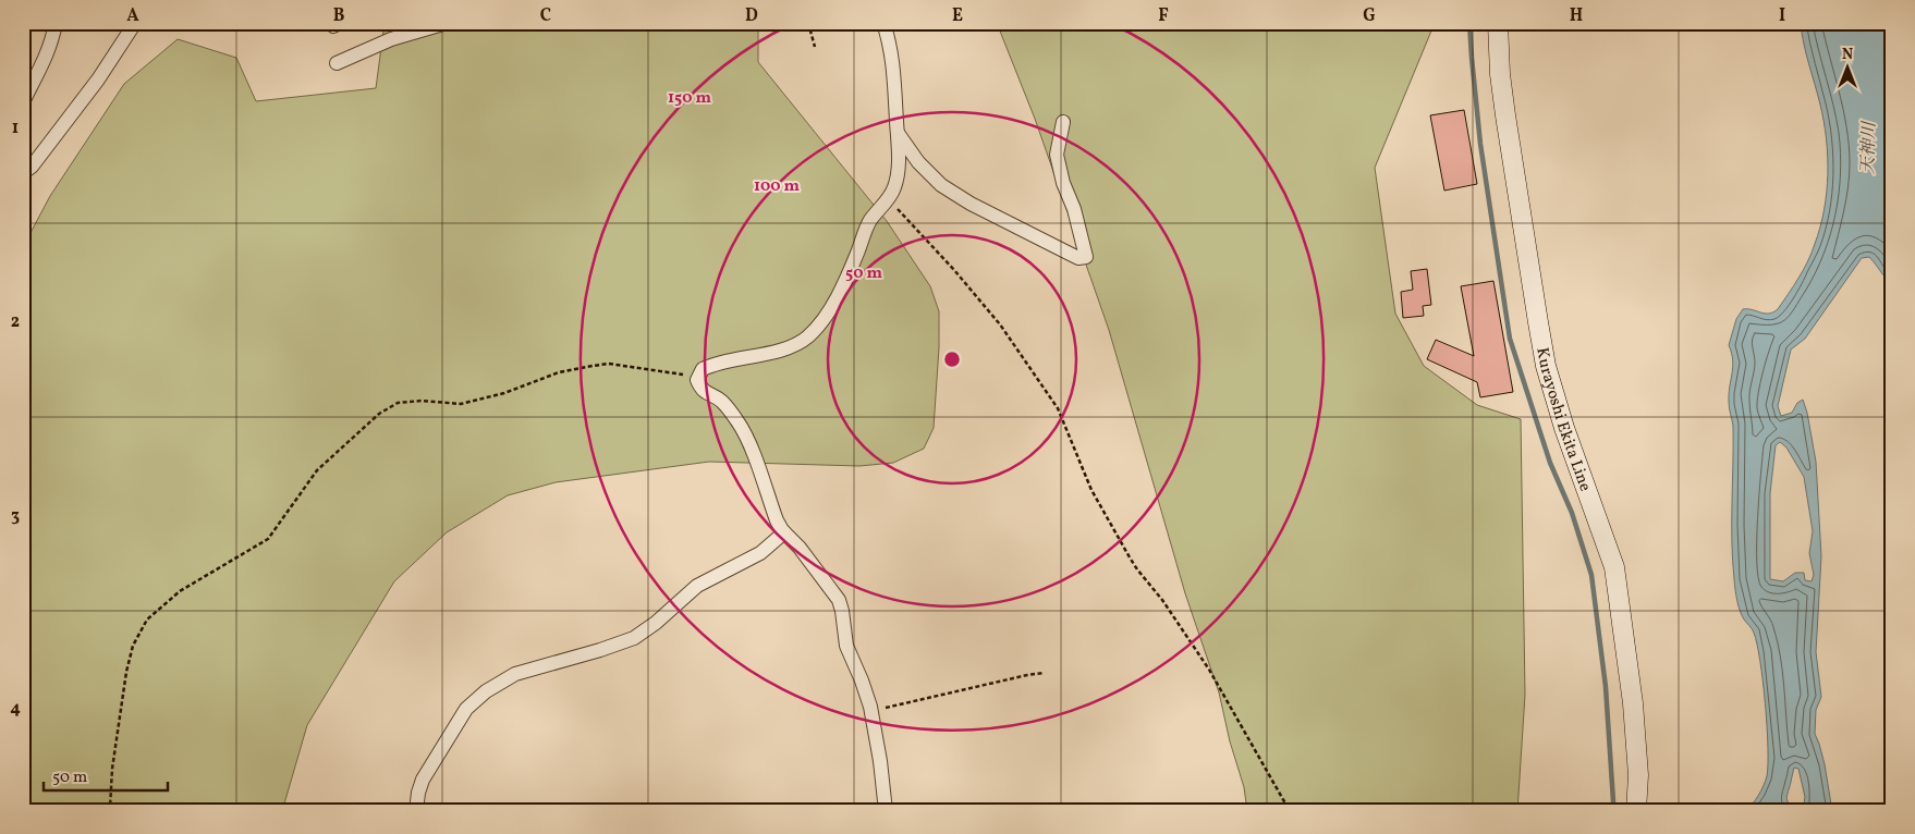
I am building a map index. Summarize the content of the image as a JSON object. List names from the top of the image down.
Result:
{
  "streets": {
    "main road": ["Kurayoshi Ekita Line"]
  },
  "water": ["天神川"],
  "scale_bar": "50 m",
  "north": "top",
  "grid": {
    "columns": [
      "A",
      "B",
      "C",
      "D",
      "E",
      "F",
      "G",
      "H",
      "I"
    ],
    "rows": [
      "1",
      "2",
      "3",
      "4"
    ]
  },
  "rings": ["150 m", "100 m", "50 m"]
}
